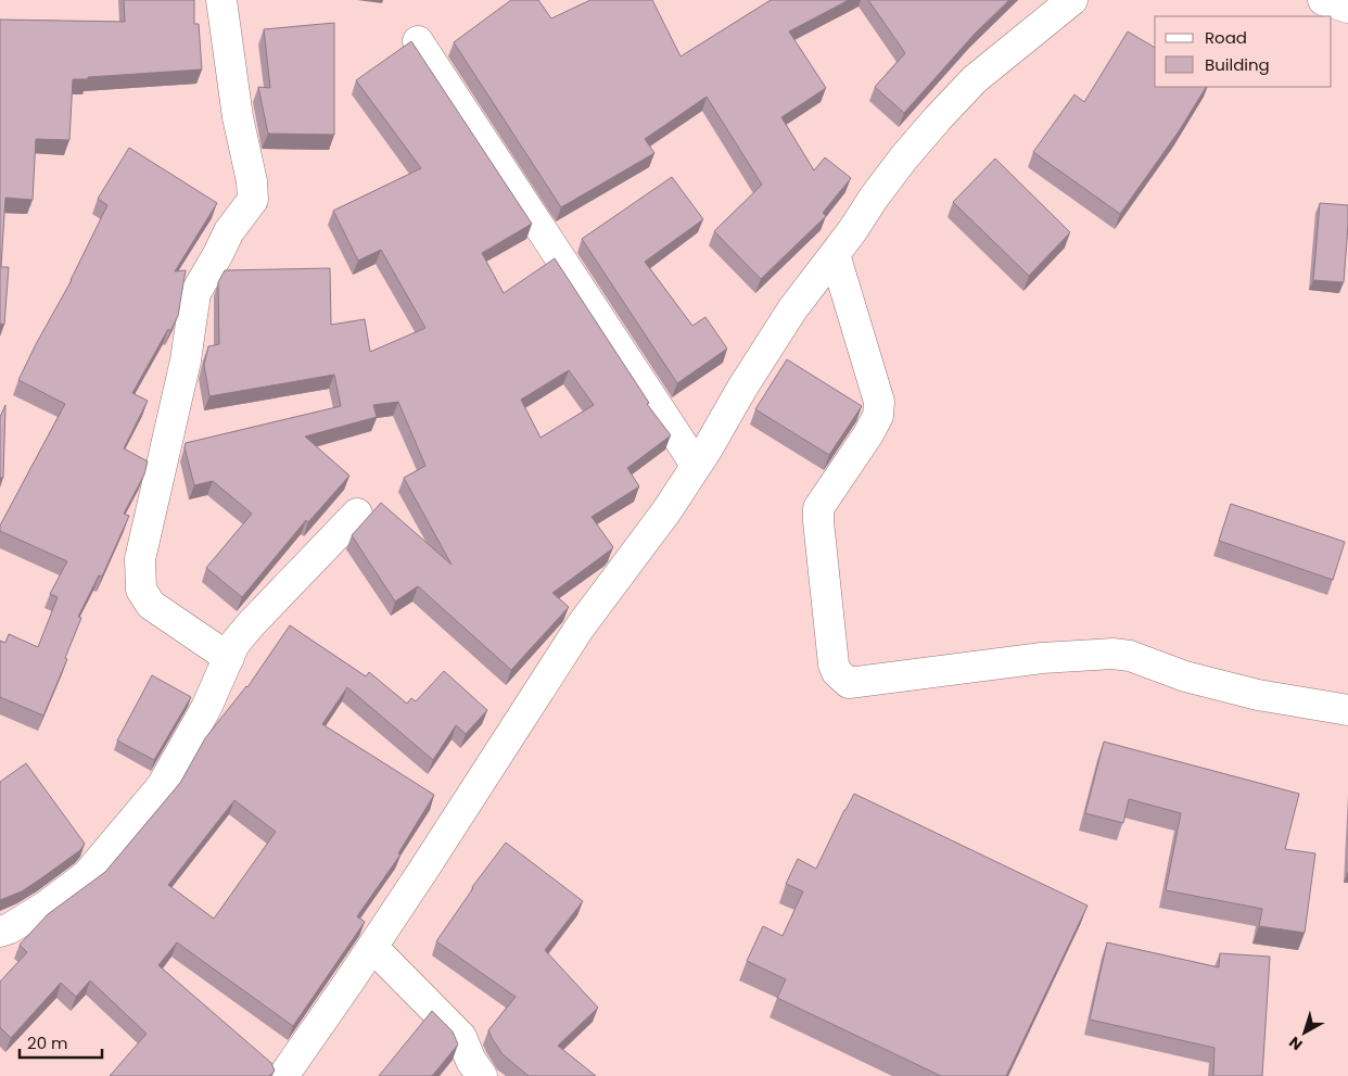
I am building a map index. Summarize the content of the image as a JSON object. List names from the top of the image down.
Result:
{
  "legend": ["Road", "Building"],
  "scale_bar": "20 m",
  "north": "bottom left"
}
